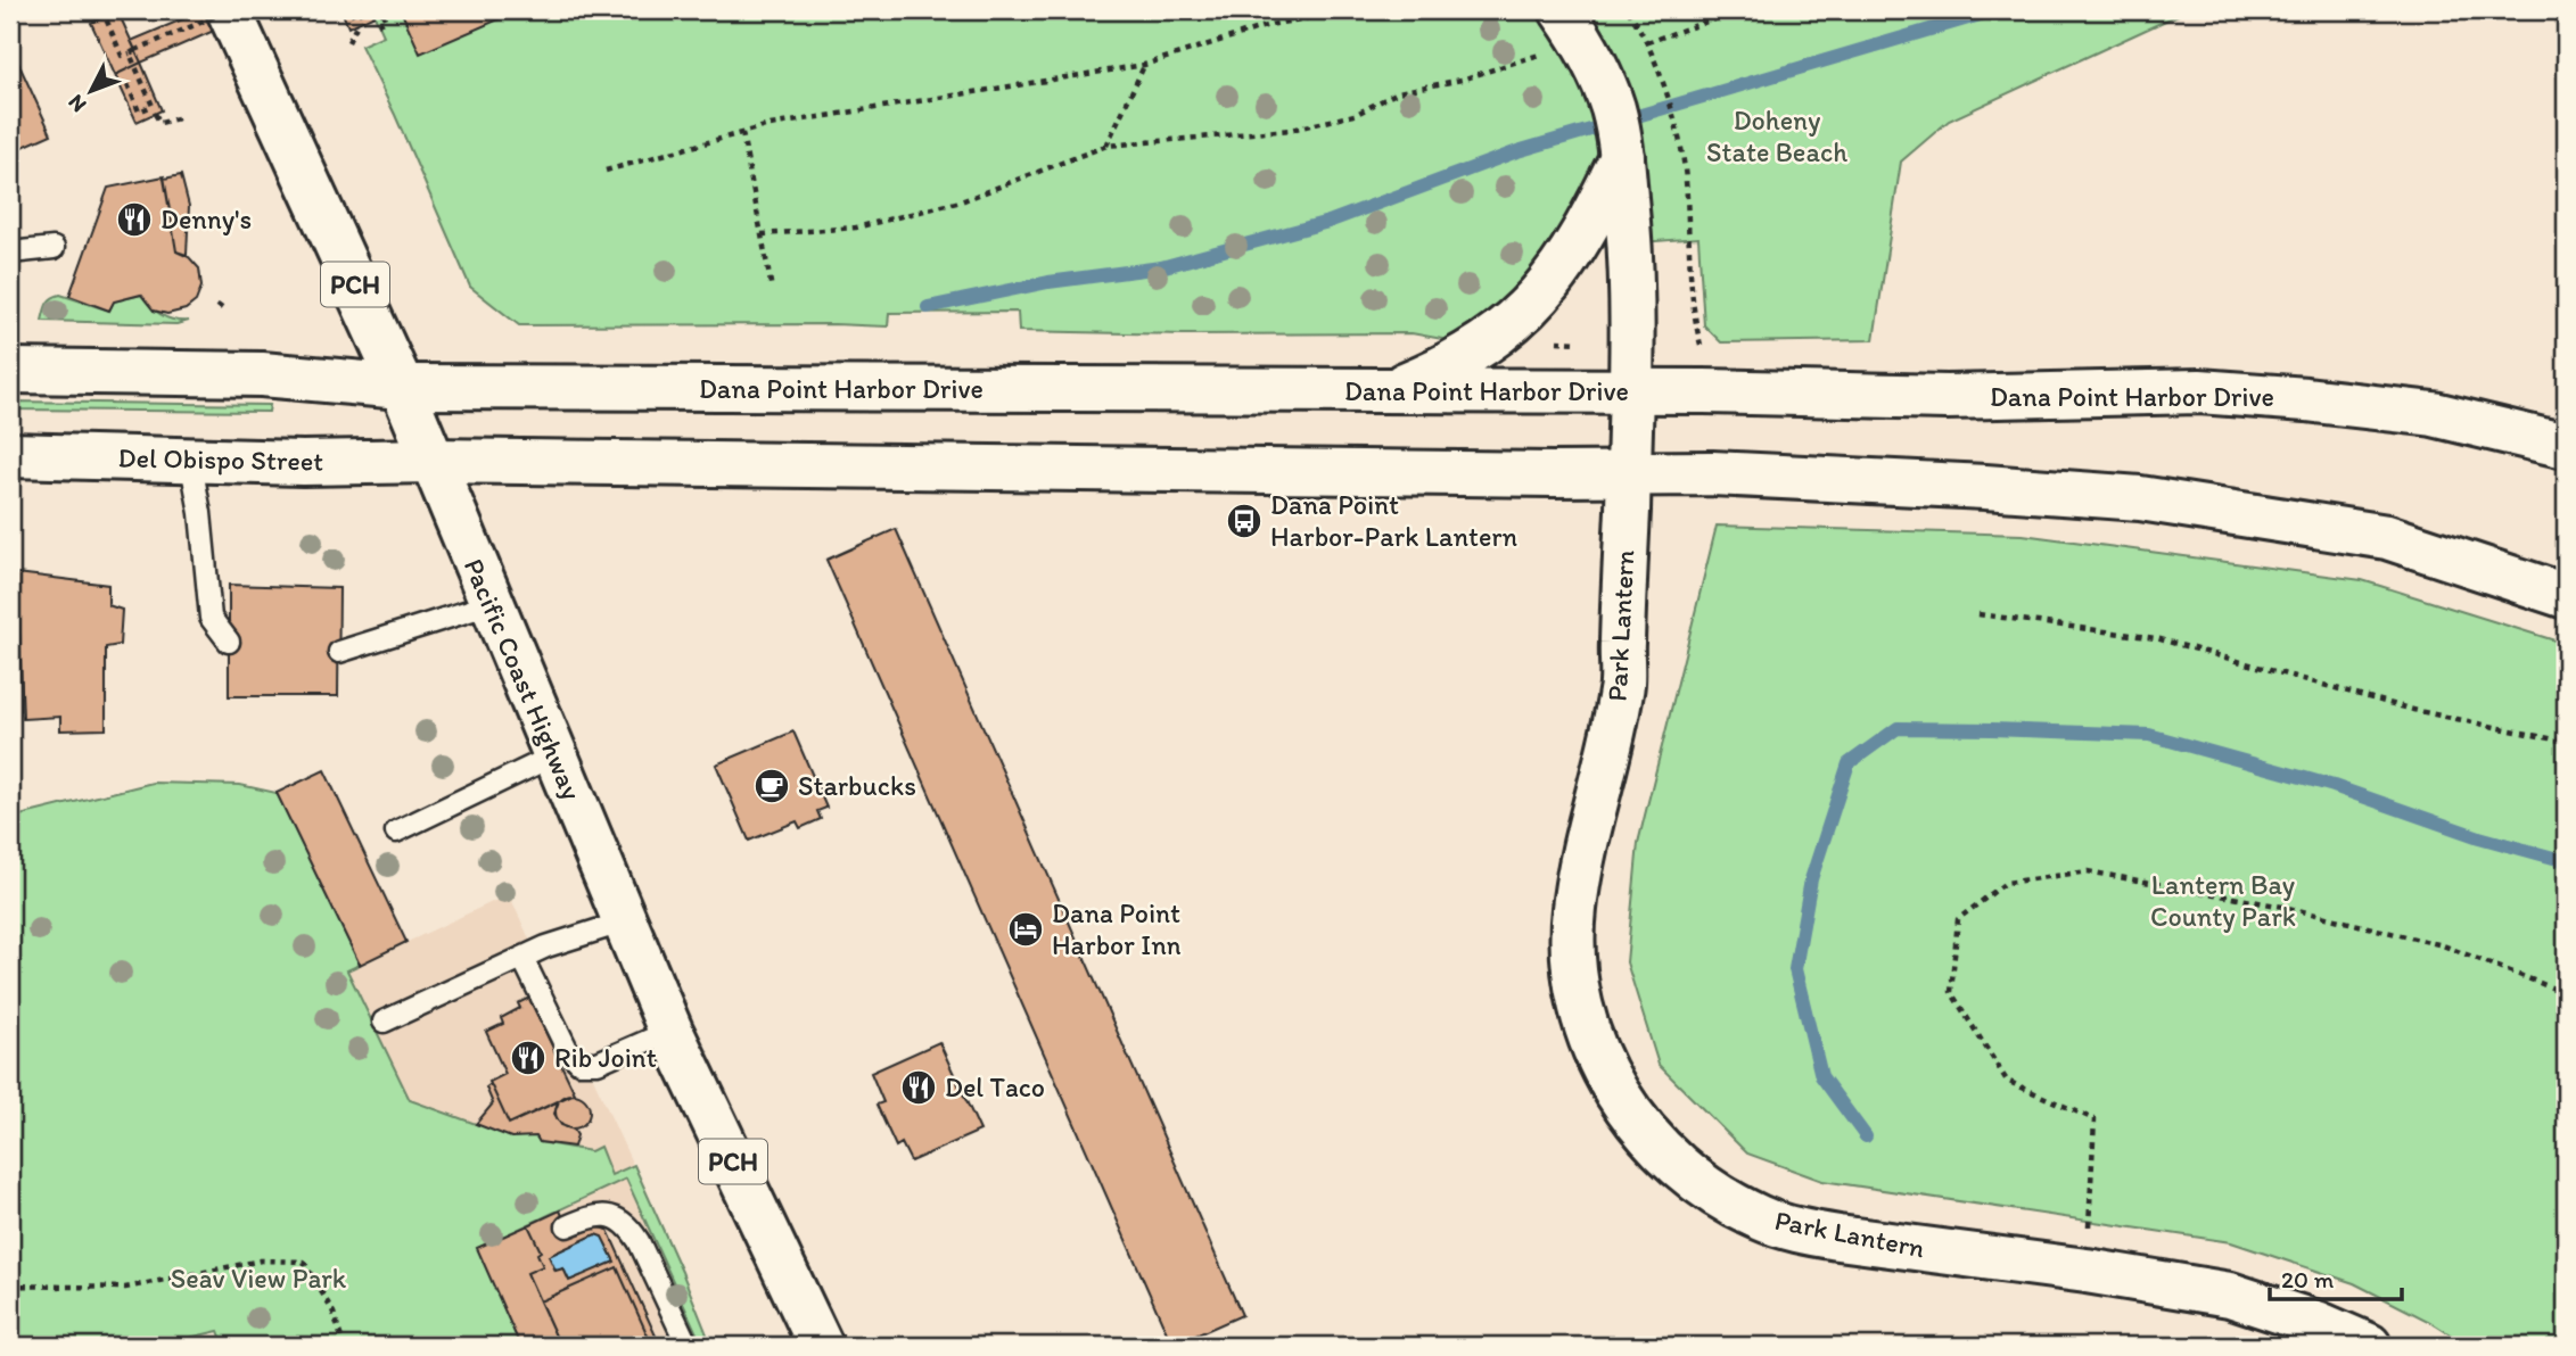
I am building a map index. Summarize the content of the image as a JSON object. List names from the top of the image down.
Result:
{
  "streets": {
    "main road": [
      "PCH",
      "Dana Point Harbor Drive",
      "Del Obispo Street",
      "Park Lantern",
      "Pacific Coast Highway"
    ]
  },
  "crossings": [
    ["Dana Point Harbor Drive", "Park Lantern"],
    ["Dana Point Harbor Drive", "Pacific Coast Highway"],
    ["Del Obispo Street", "Pacific Coast Highway"]
  ],
  "parks": ["Doheny State Beach", "Lantern Bay County Park", "Seav View Park"],
  "places": {
    "restaurant": ["Denny's", "Rib Joint", "Del Taco"],
    "bus stop": ["Dana Point Harbor-Park Lantern"],
    "cafe": ["Starbucks"],
    "hotel": ["Dana Point Harbor Inn"]
  },
  "scale_bar": "20 m",
  "north": "bottom left"
}
